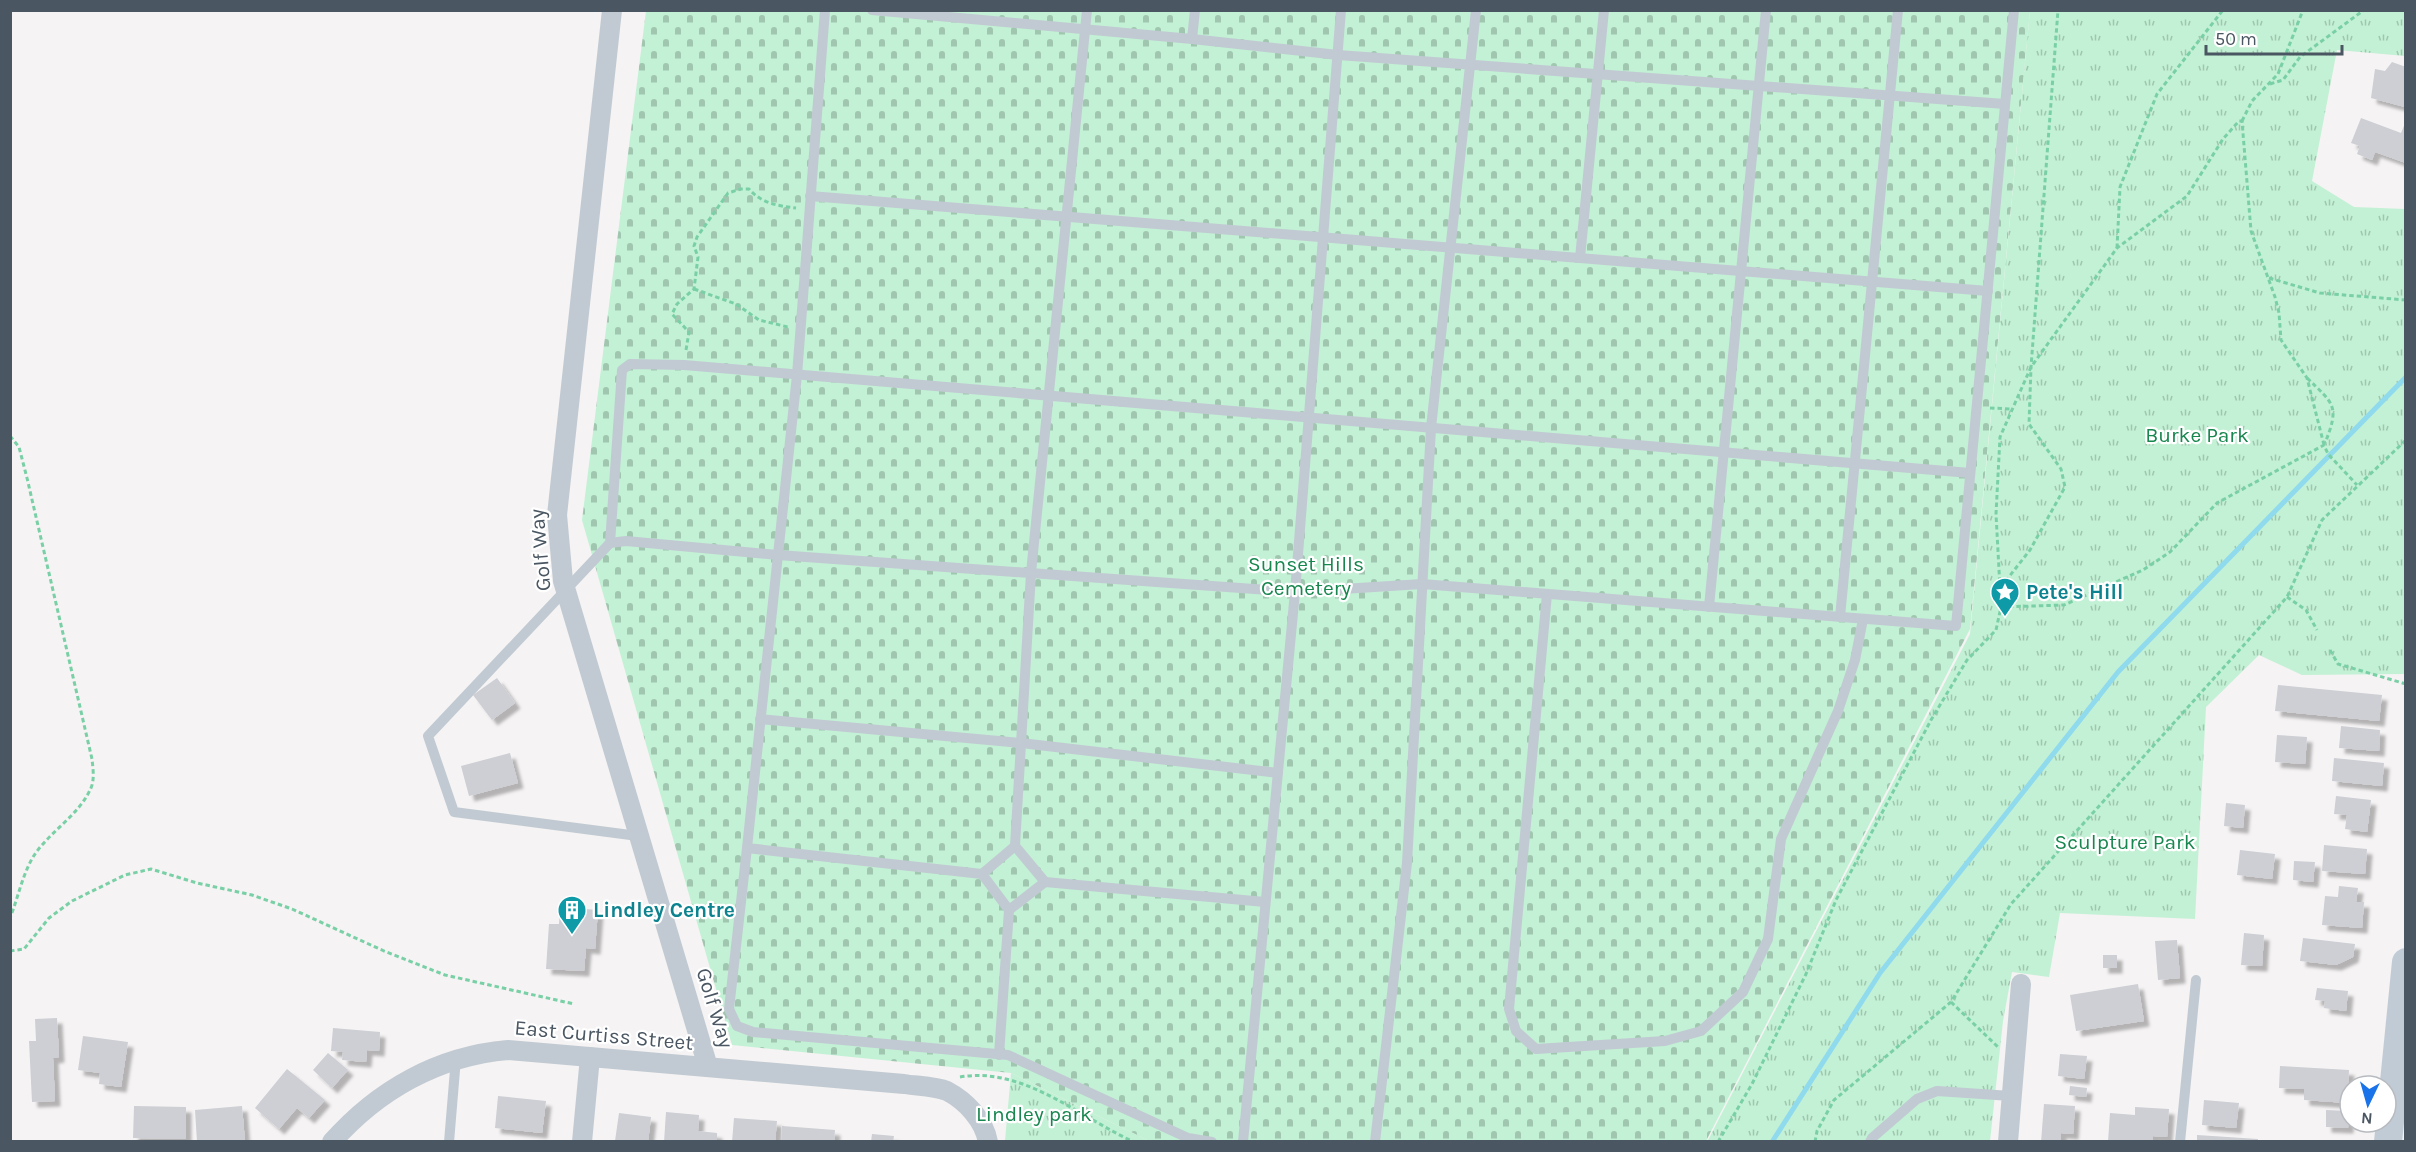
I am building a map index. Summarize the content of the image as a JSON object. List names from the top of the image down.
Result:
{
  "streets": {
    "street": ["Golf Way", "East Curtiss Street"]
  },
  "crossings": [
    ["Golf Way", "East Curtiss Street"]
  ],
  "parks": [
    "Burke Park",
    "Sunset Hills Cemetery",
    "Sculpture Park",
    "Lindley park"
  ],
  "places": {
    "place": ["Pete's Hill"],
    "building": ["Lindley Centre"]
  },
  "scale_bar": "50 m",
  "north": "bottom"
}
